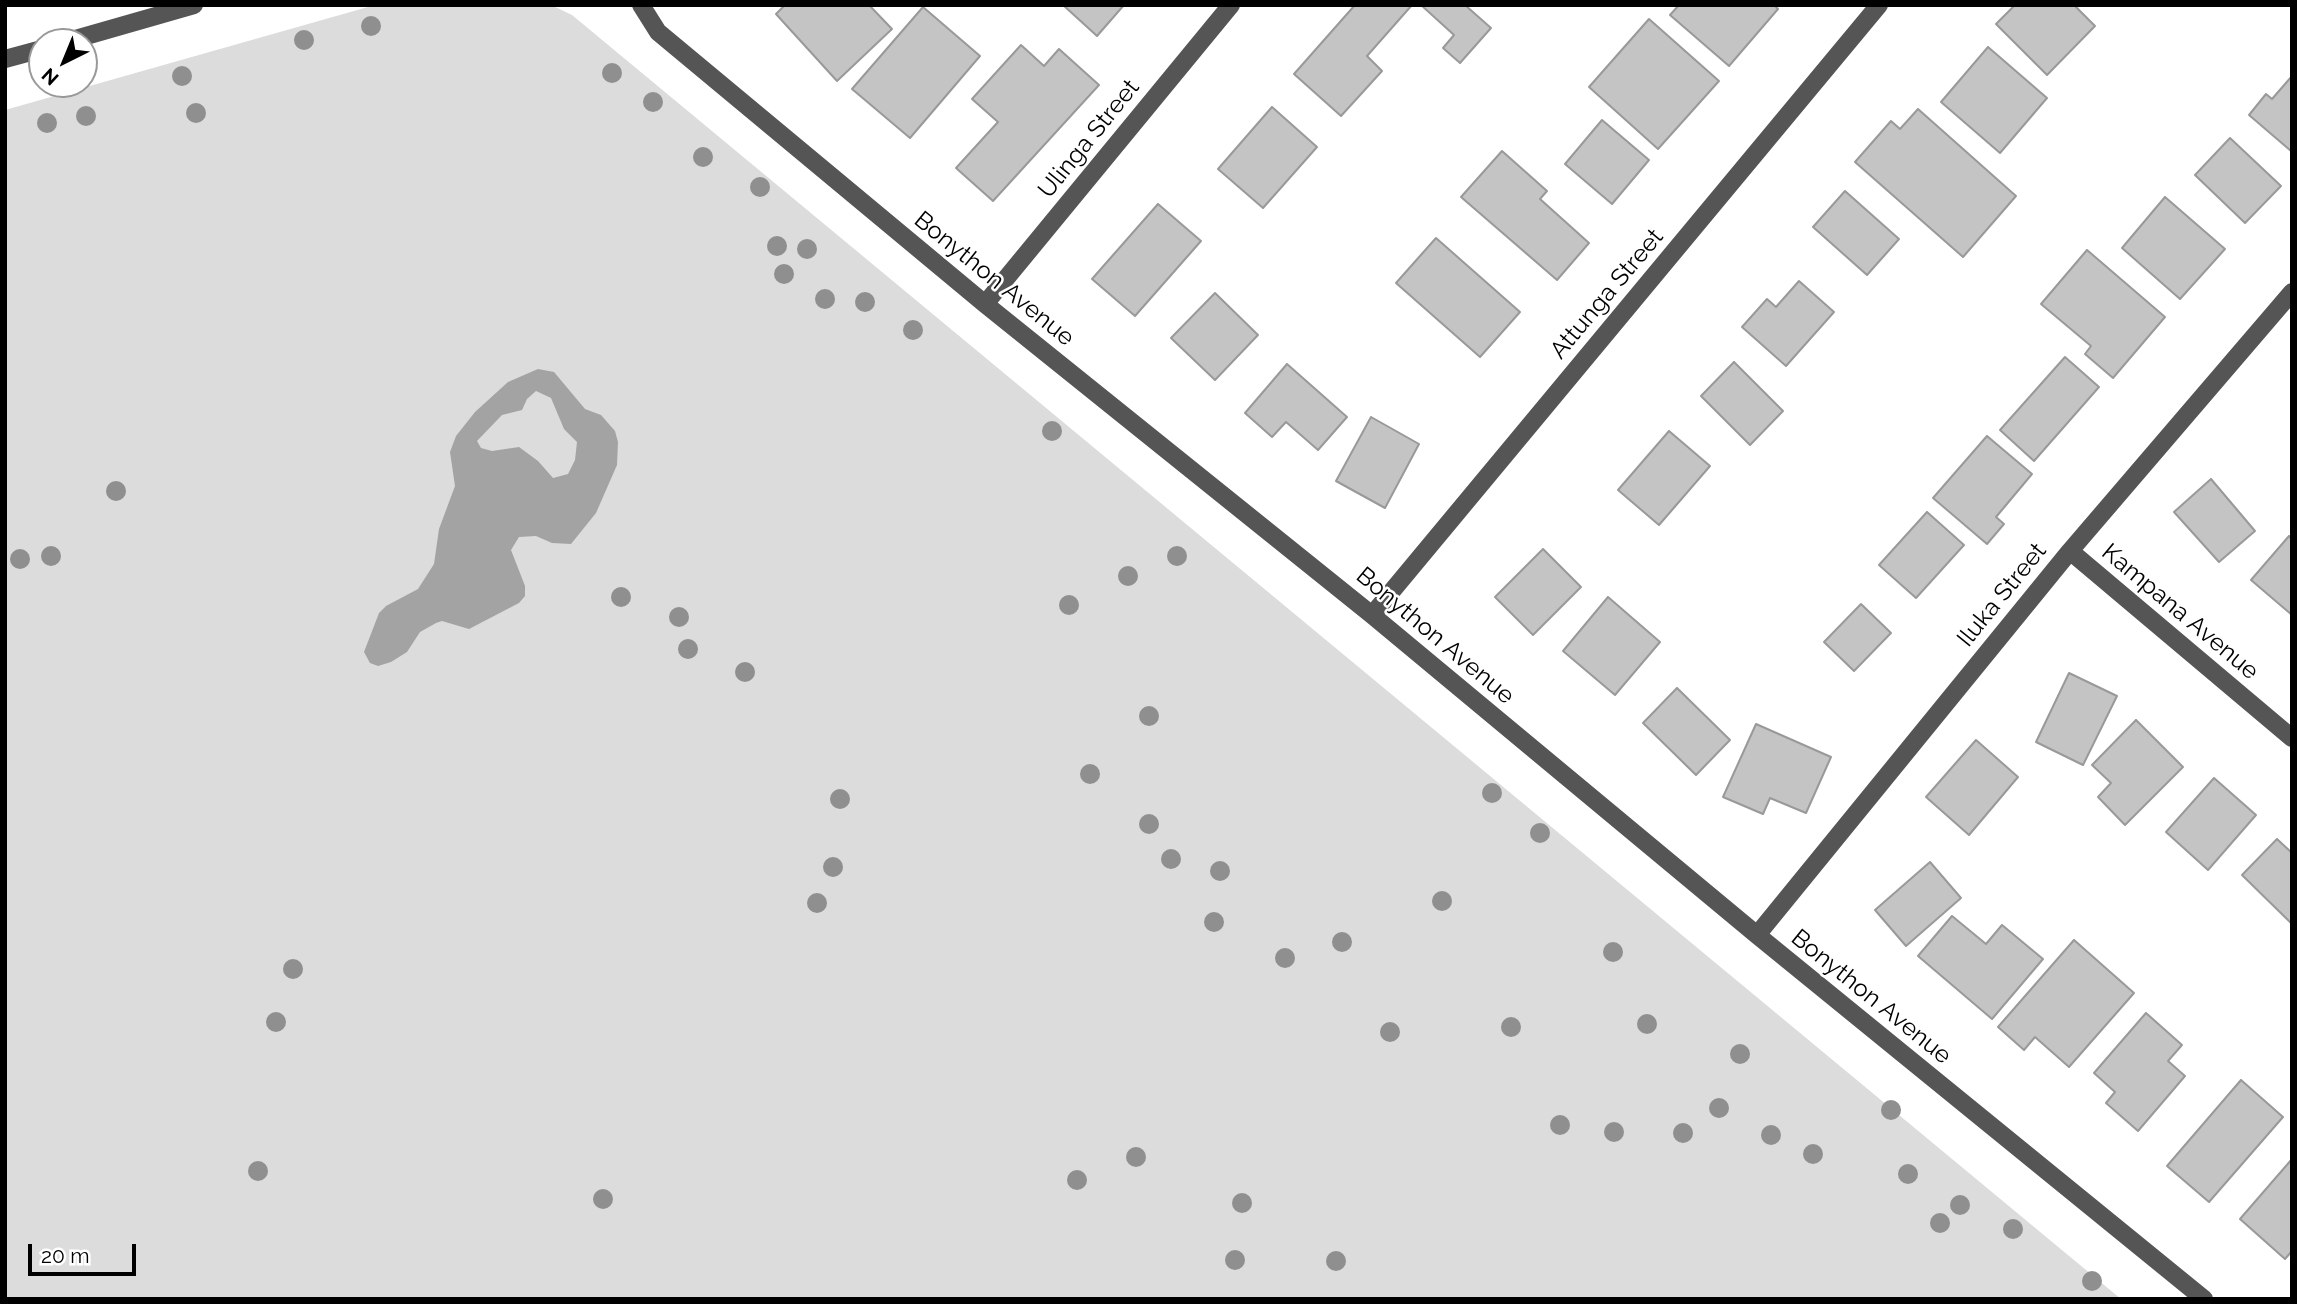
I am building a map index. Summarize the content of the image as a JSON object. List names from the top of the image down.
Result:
{
  "streets": {
    "street": [
      "Ulinga Street",
      "Bonython Avenue",
      "Attunga Street",
      "Iluka Street",
      "Kampana Avenue"
    ]
  },
  "crossings": [
    ["Ulinga Street", "Bonython Avenue"],
    ["Bonython Avenue", "Attunga Street"],
    ["Bonython Avenue", "Iluka Street"],
    ["Iluka Street", "Kampana Avenue"]
  ],
  "scale_bar": "20 m",
  "north": "bottom left"
}
